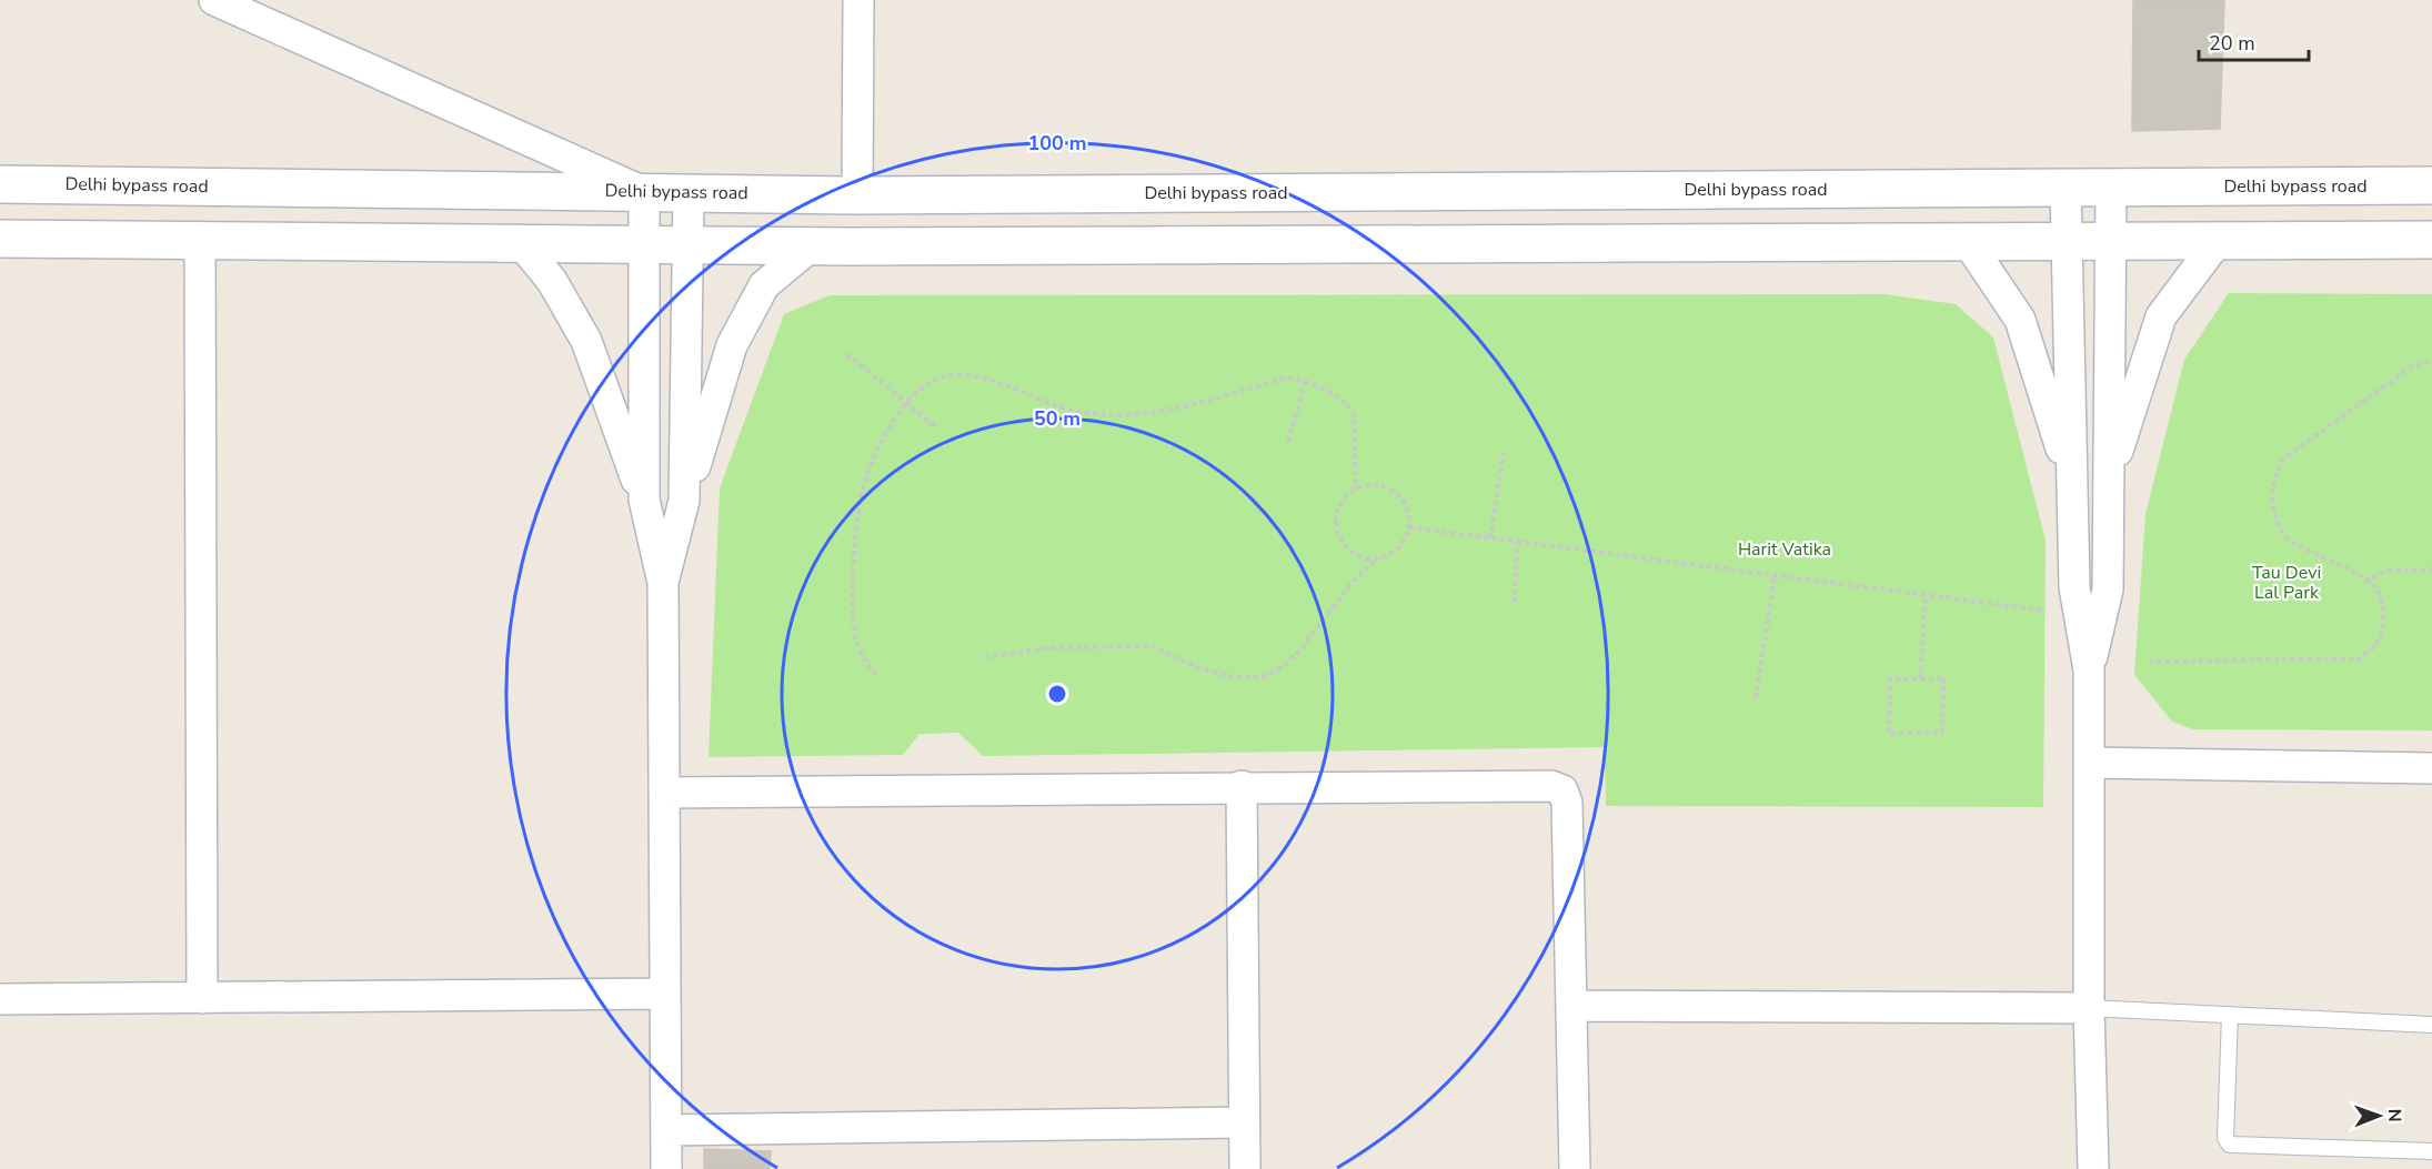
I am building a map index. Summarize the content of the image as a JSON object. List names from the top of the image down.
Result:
{
  "streets": {
    "main road": ["Delhi bypass road"]
  },
  "parks": ["Harit Vatika", "Tau Devi Lal Park"],
  "scale_bar": "20 m",
  "north": "right",
  "rings": ["100 m", "50 m"]
}
